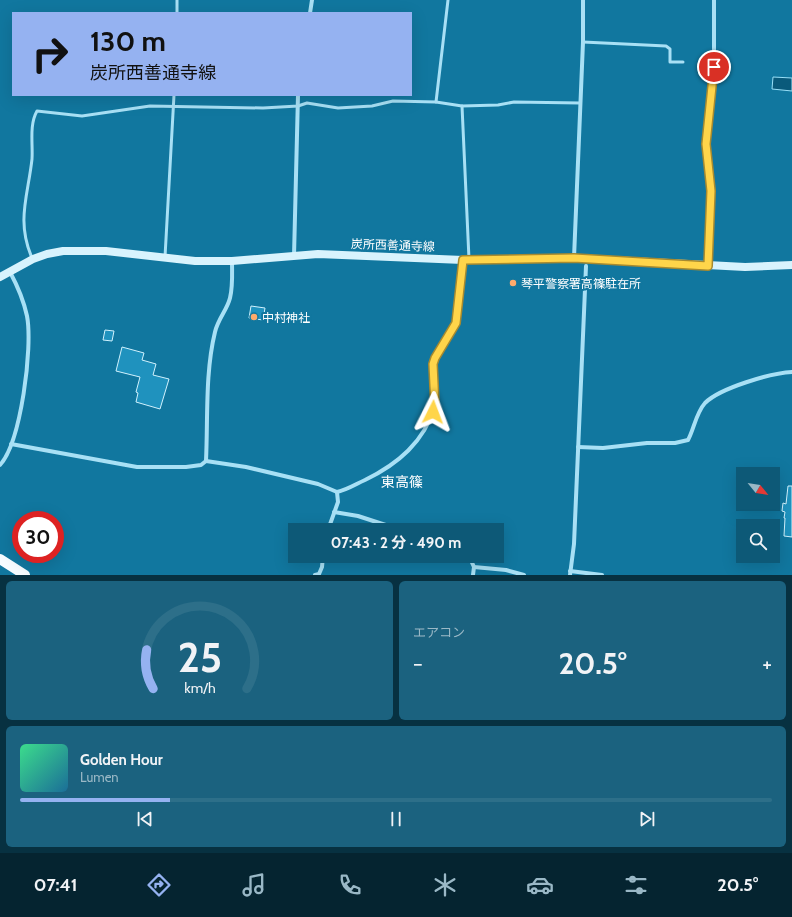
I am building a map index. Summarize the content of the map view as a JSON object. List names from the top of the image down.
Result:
{
  "streets": {
    "main road": ["炭所西善通寺線"]
  },
  "districts": ["東高篠"],
  "places": ["琴平警察署高篠駐在所", "中村神社"],
  "north": "bottom right",
  "page": {
    "turn": ["130 m", "炭所西善通寺線"],
    "limit": "30",
    "trip": "07:43 · 2 分 · 490 m",
    "tile": "エアコン",
    "heat": ["−", "20.5°", "+"],
    "song": ["Golden Hour", "Lumen"],
    "tabs": ["07:41", "20.5°"],
    "gauge": ["25", "km/h"]
  }
}
